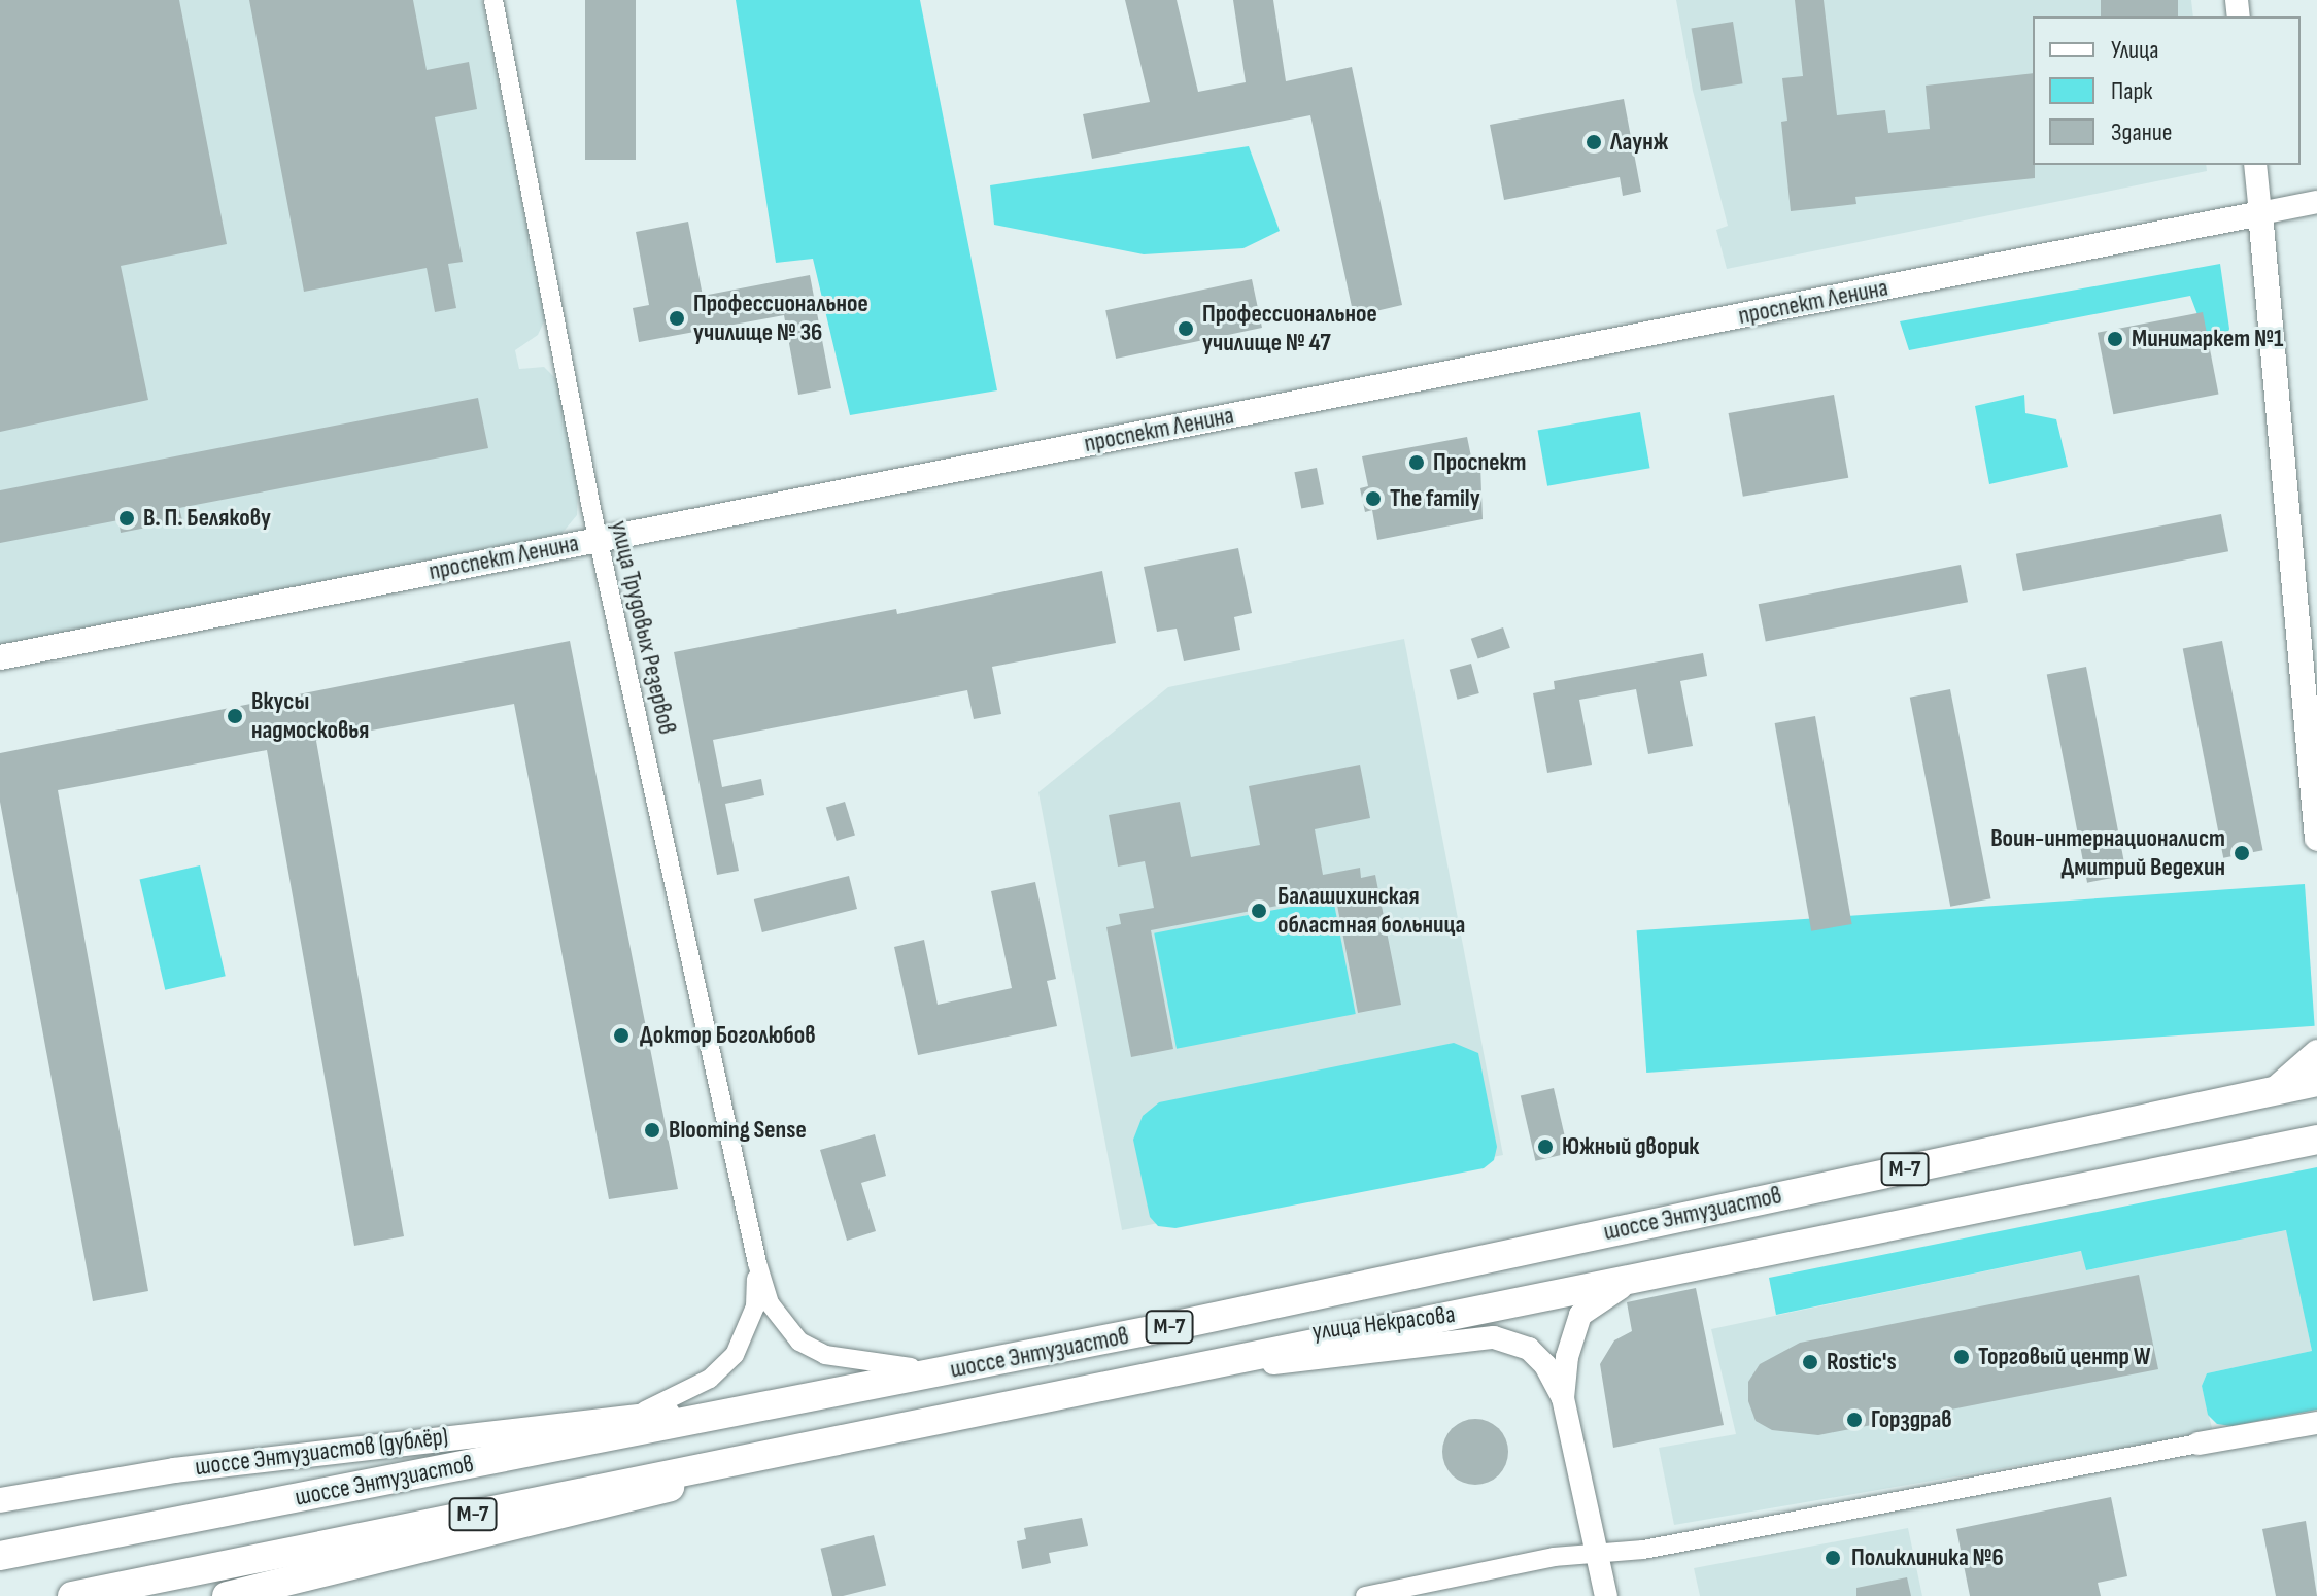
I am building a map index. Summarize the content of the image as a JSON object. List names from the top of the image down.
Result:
{
  "streets": {
    "main road": [
      "проспект Ленина",
      "М-7",
      "шоссе Энтузиастов",
      "шоссе Энтузиастов (дублёр)"
    ],
    "street": ["улица Трудовых Резервов", "улица Некрасова"]
  },
  "crossings": [
    ["проспект Ленина", "улица Трудовых Резервов"],
    ["улица Трудовых Резервов", "шоссе Энтузиастов"],
    ["улица Трудовых Резервов", "шоссе Энтузиастов (дублёр)"],
    ["шоссе Энтузиастов", "улица Некрасова"],
    ["шоссе Энтузиастов", "шоссе Энтузиастов (дублёр)"]
  ],
  "places": [
    "Лаунж",
    "Профессиональное училище № 36",
    "Профессиональное училище № 47",
    "Минимаркет №1",
    "Проспект",
    "The family",
    "В. П. Белякову",
    "Вкусы надмосковья",
    "Воин-интернационалист Дмитрий Ведехин",
    "Балашихинская областная больница",
    "Доктор Боголюбов",
    "Blooming Sense",
    "Южный дворик",
    "Торговый центр W",
    "Rostic's",
    "Горздрав",
    "Поликлиника №6"
  ],
  "legend": ["Улица", "Парк", "Здание"]
}
